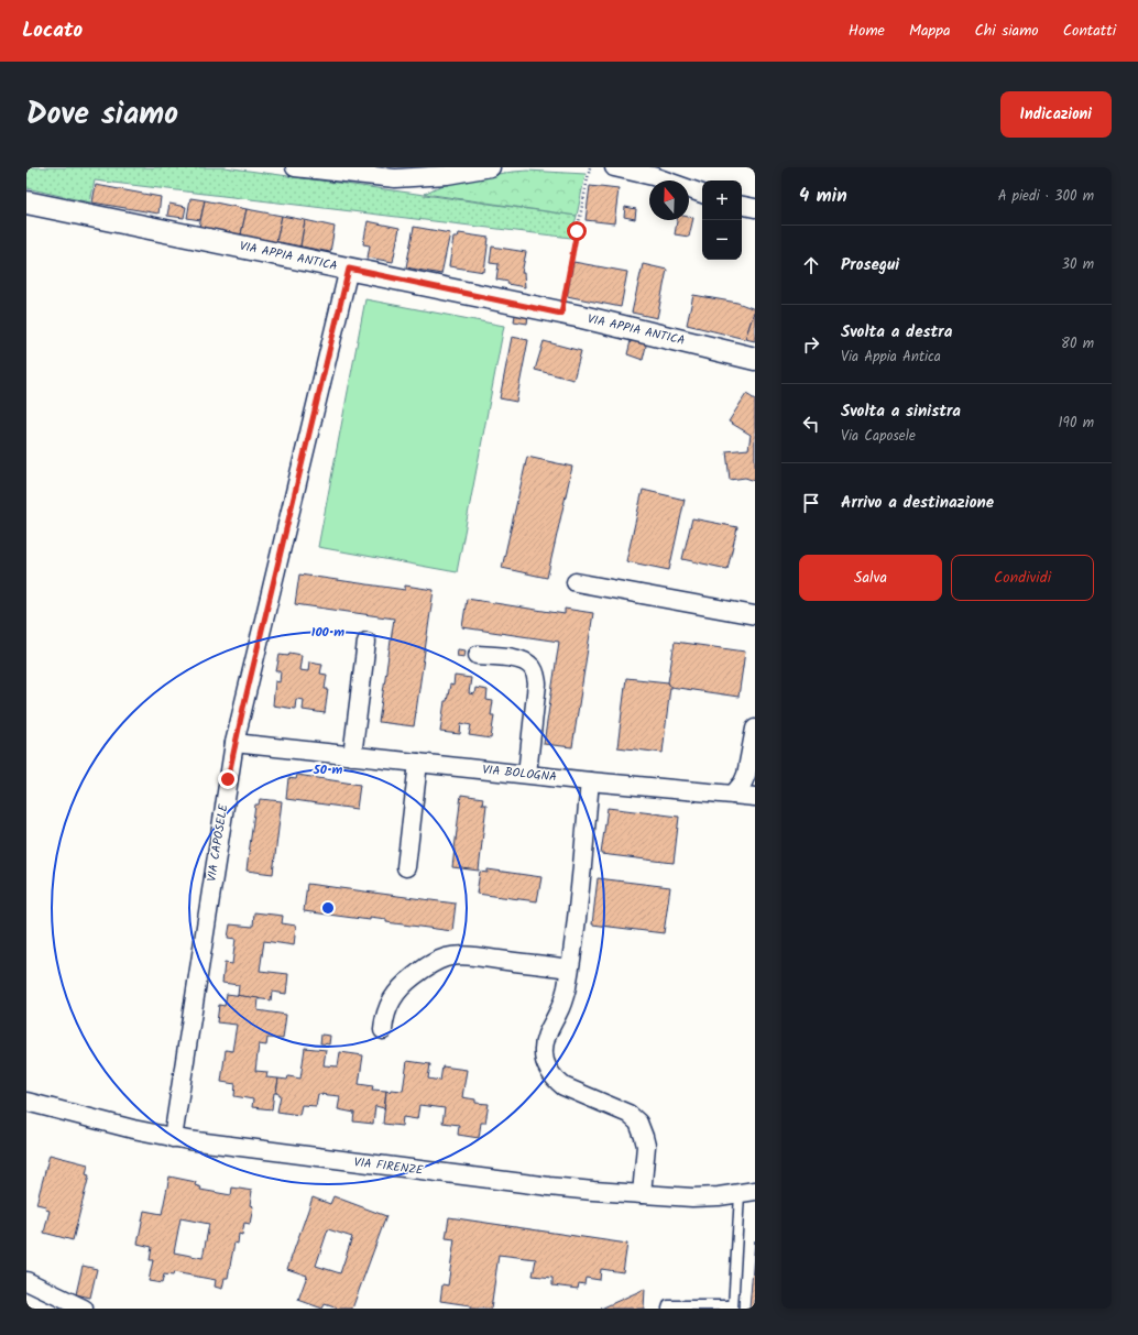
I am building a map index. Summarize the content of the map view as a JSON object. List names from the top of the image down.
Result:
{
  "streets": {
    "street": [
      "VIA APPIA ANTICA",
      "VIA BOLOGNA",
      "VIA CAPOSELE",
      "VIA FIRENZE"
    ]
  },
  "crossings": [
    ["VIA APPIA ANTICA", "VIA CAPOSELE"],
    ["VIA BOLOGNA", "VIA CAPOSELE"],
    ["VIA CAPOSELE", "VIA FIRENZE"]
  ],
  "north": "top",
  "page": {
    "header": "Locato",
    "nav": [
      "Home",
      "Mappa",
      "Chi siamo",
      "Contatti"
    ],
    "title": "Dove siamo",
    "buttons": [
      "Indicazioni",
      ["Salva", "Condividi"]
    ],
    "heading": ["4 min", "A piedi · 300 m"],
    "map_buttons": ["+", "−"],
    "list": [
      ["Prosegui", "30 m"],
      ["Svolta a destra", "Via Appia Antica", "80 m"],
      ["Svolta a sinistra", "Via Caposele", "190 m"],
      "Arrivo a destinazione"
    ]
  },
  "rings": ["100 m", "50 m"]
}
